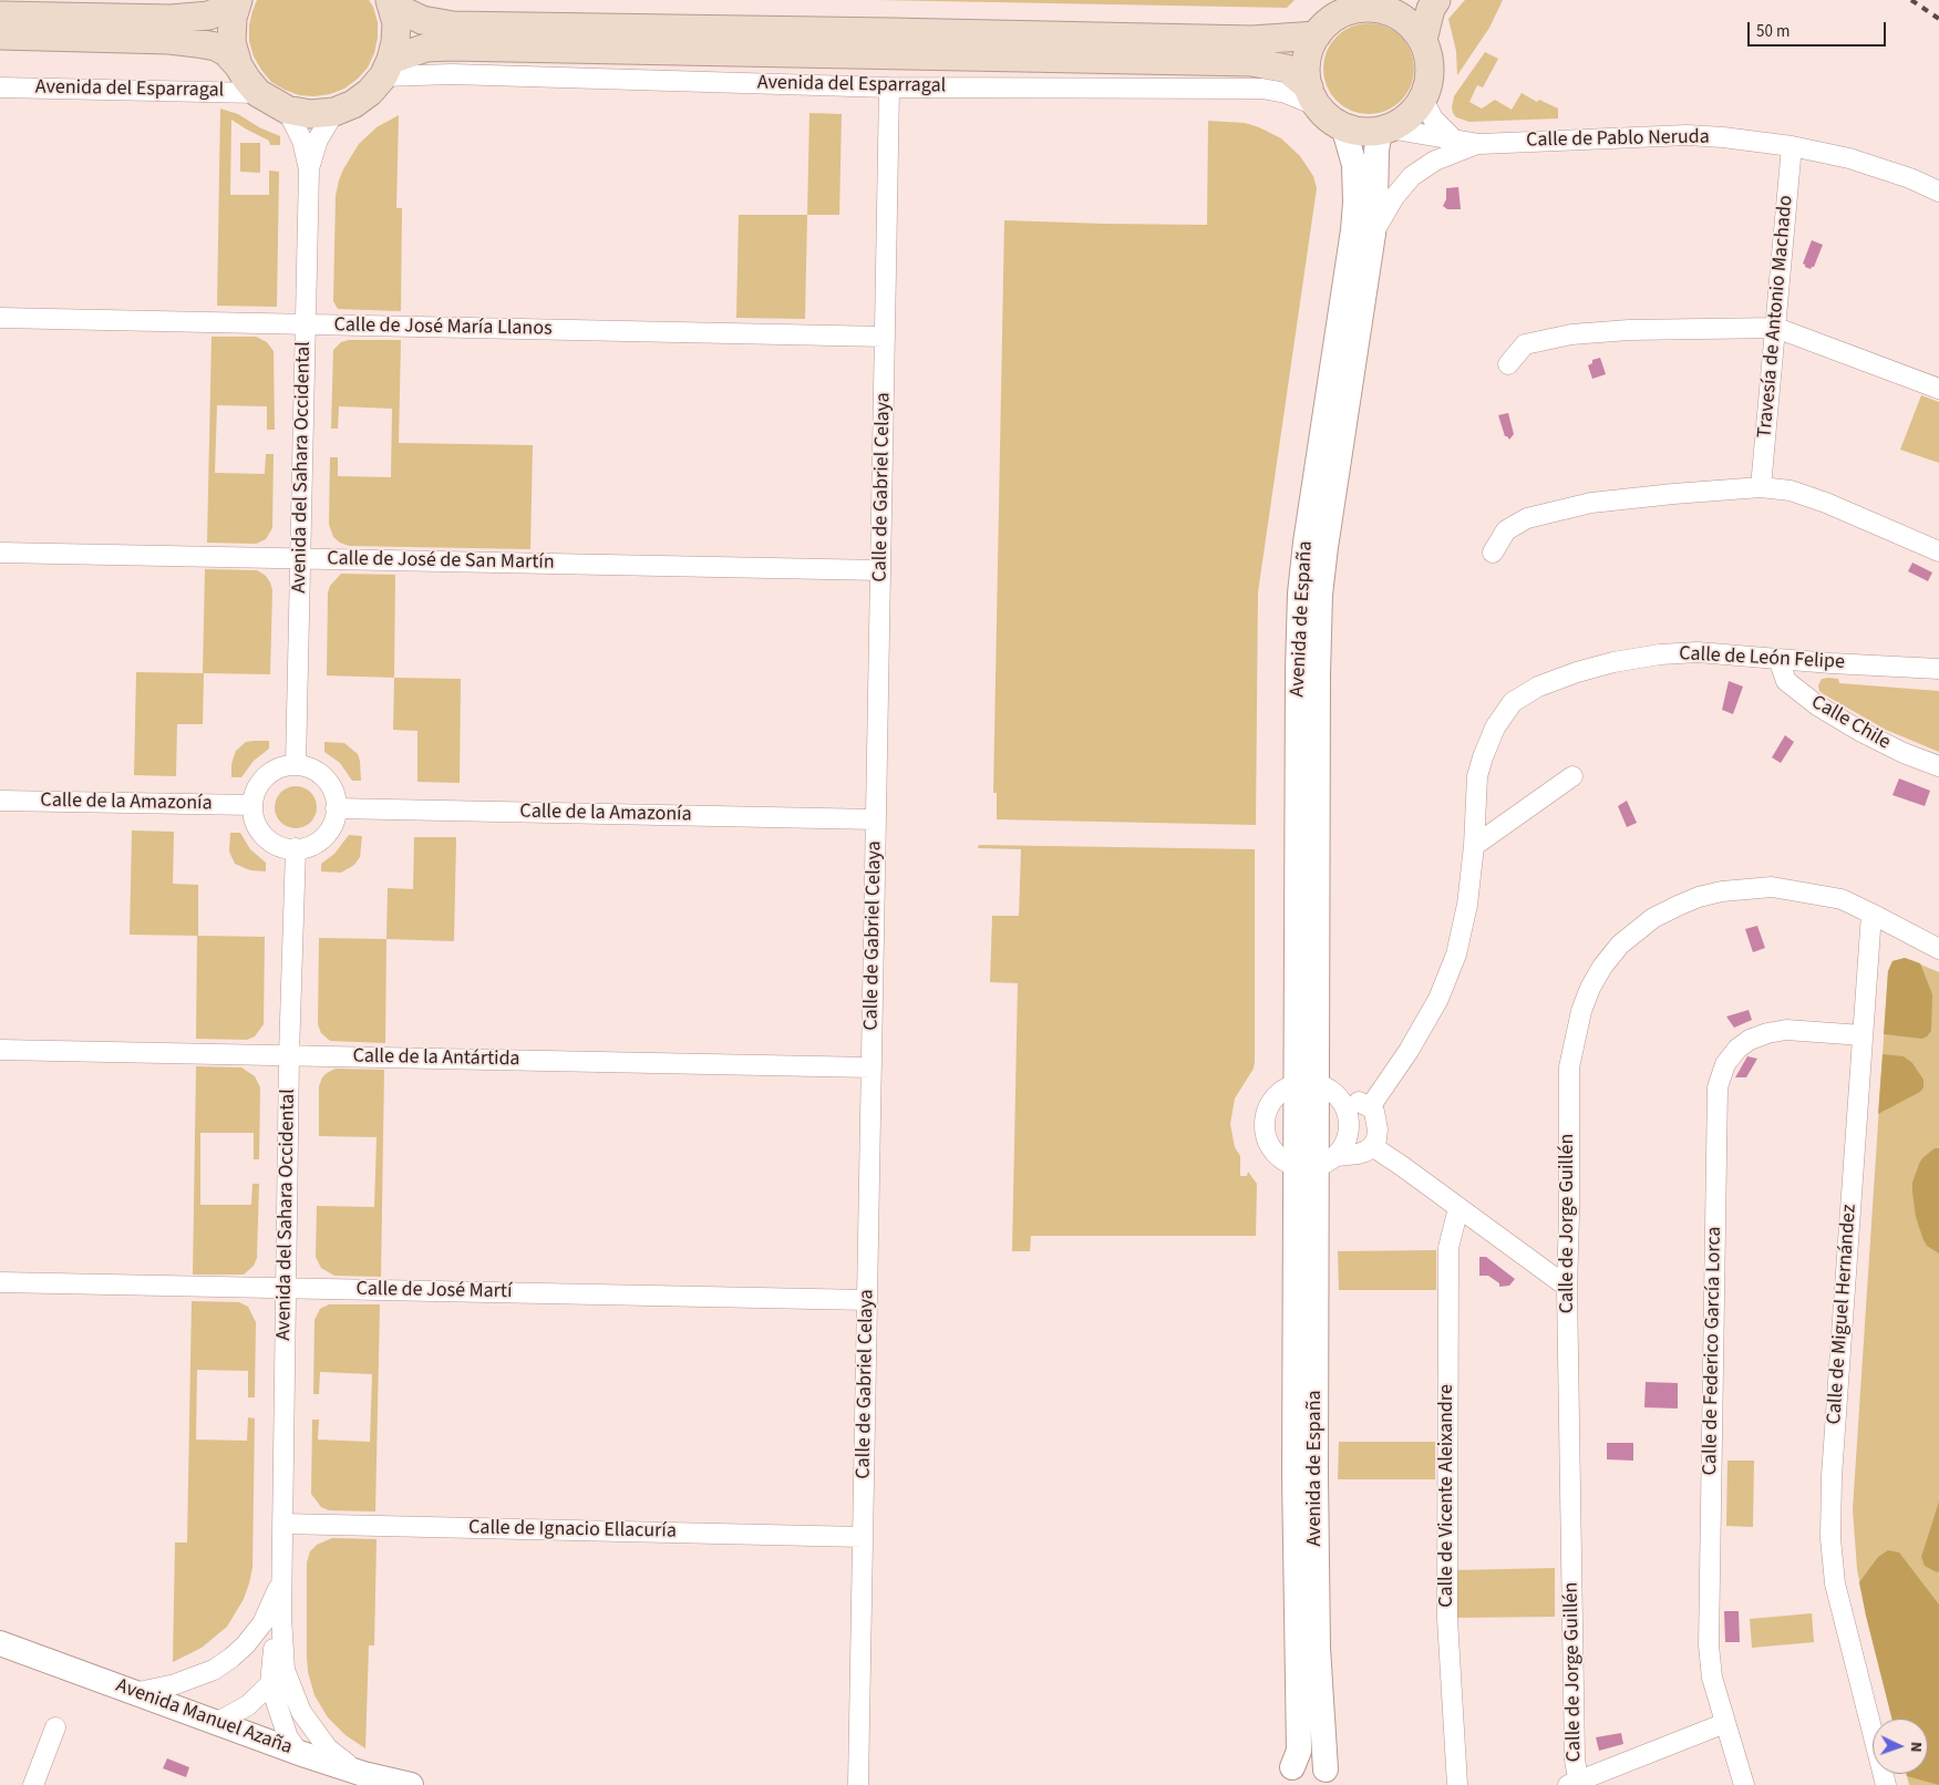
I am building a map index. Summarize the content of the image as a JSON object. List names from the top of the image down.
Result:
{
  "streets": {
    "main road": ["Avenida del Esparragal"],
    "street": [
      "Calle de Pablo Neruda",
      "Travesía de Antonio Machado",
      "Calle de José María Llanos",
      "Avenida del Sahara Occidental",
      "Calle de Gabriel Celaya",
      "Calle de José de San Martín",
      "Avenida de España",
      "Calle de León Felipe",
      "Calle Chile",
      "Calle de la Amazonía",
      "Calle de la Antártida",
      "Calle de Jorge Guillén",
      "Calle de José Martí",
      "Calle de Miguel Hernández",
      "Calle de Federico García Lorca",
      "Calle de Vicente Aleixandre",
      "Calle de Ignacio Ellacuría",
      "Avenida Manuel Azaña"
    ]
  },
  "crossings": [
    ["Avenida del Esparragal", "Calle de Pablo Neruda"],
    ["Avenida del Esparragal", "Calle de Gabriel Celaya"],
    ["Avenida del Esparragal", "Avenida de España"],
    ["Calle de Pablo Neruda", "Travesía de Antonio Machado"],
    ["Calle de Pablo Neruda", "Avenida de España"],
    ["Calle de José María Llanos", "Avenida del Sahara Occidental"],
    ["Calle de José María Llanos", "Calle de Gabriel Celaya"],
    ["Avenida del Sahara Occidental", "Calle de José de San Martín"],
    ["Avenida del Sahara Occidental", "Calle de la Amazonía"],
    ["Avenida del Sahara Occidental", "Calle de la Antártida"],
    ["Avenida del Sahara Occidental", "Calle de José Martí"],
    ["Avenida del Sahara Occidental", "Calle de Ignacio Ellacuría"],
    ["Avenida del Sahara Occidental", "Avenida Manuel Azaña"],
    ["Calle de Gabriel Celaya", "Calle de José de San Martín"],
    ["Calle de Gabriel Celaya", "Calle de la Amazonía"],
    ["Calle de Gabriel Celaya", "Calle de la Antártida"],
    ["Calle de Gabriel Celaya", "Calle de José Martí"],
    ["Calle de Gabriel Celaya", "Calle de Ignacio Ellacuría"],
    ["Calle de León Felipe", "Calle Chile"],
    ["Calle de Jorge Guillén", "Calle de Miguel Hernández"],
    ["Calle de Miguel Hernández", "Calle de Federico García Lorca"]
  ],
  "scale_bar": "50 m",
  "north": "right"
}
